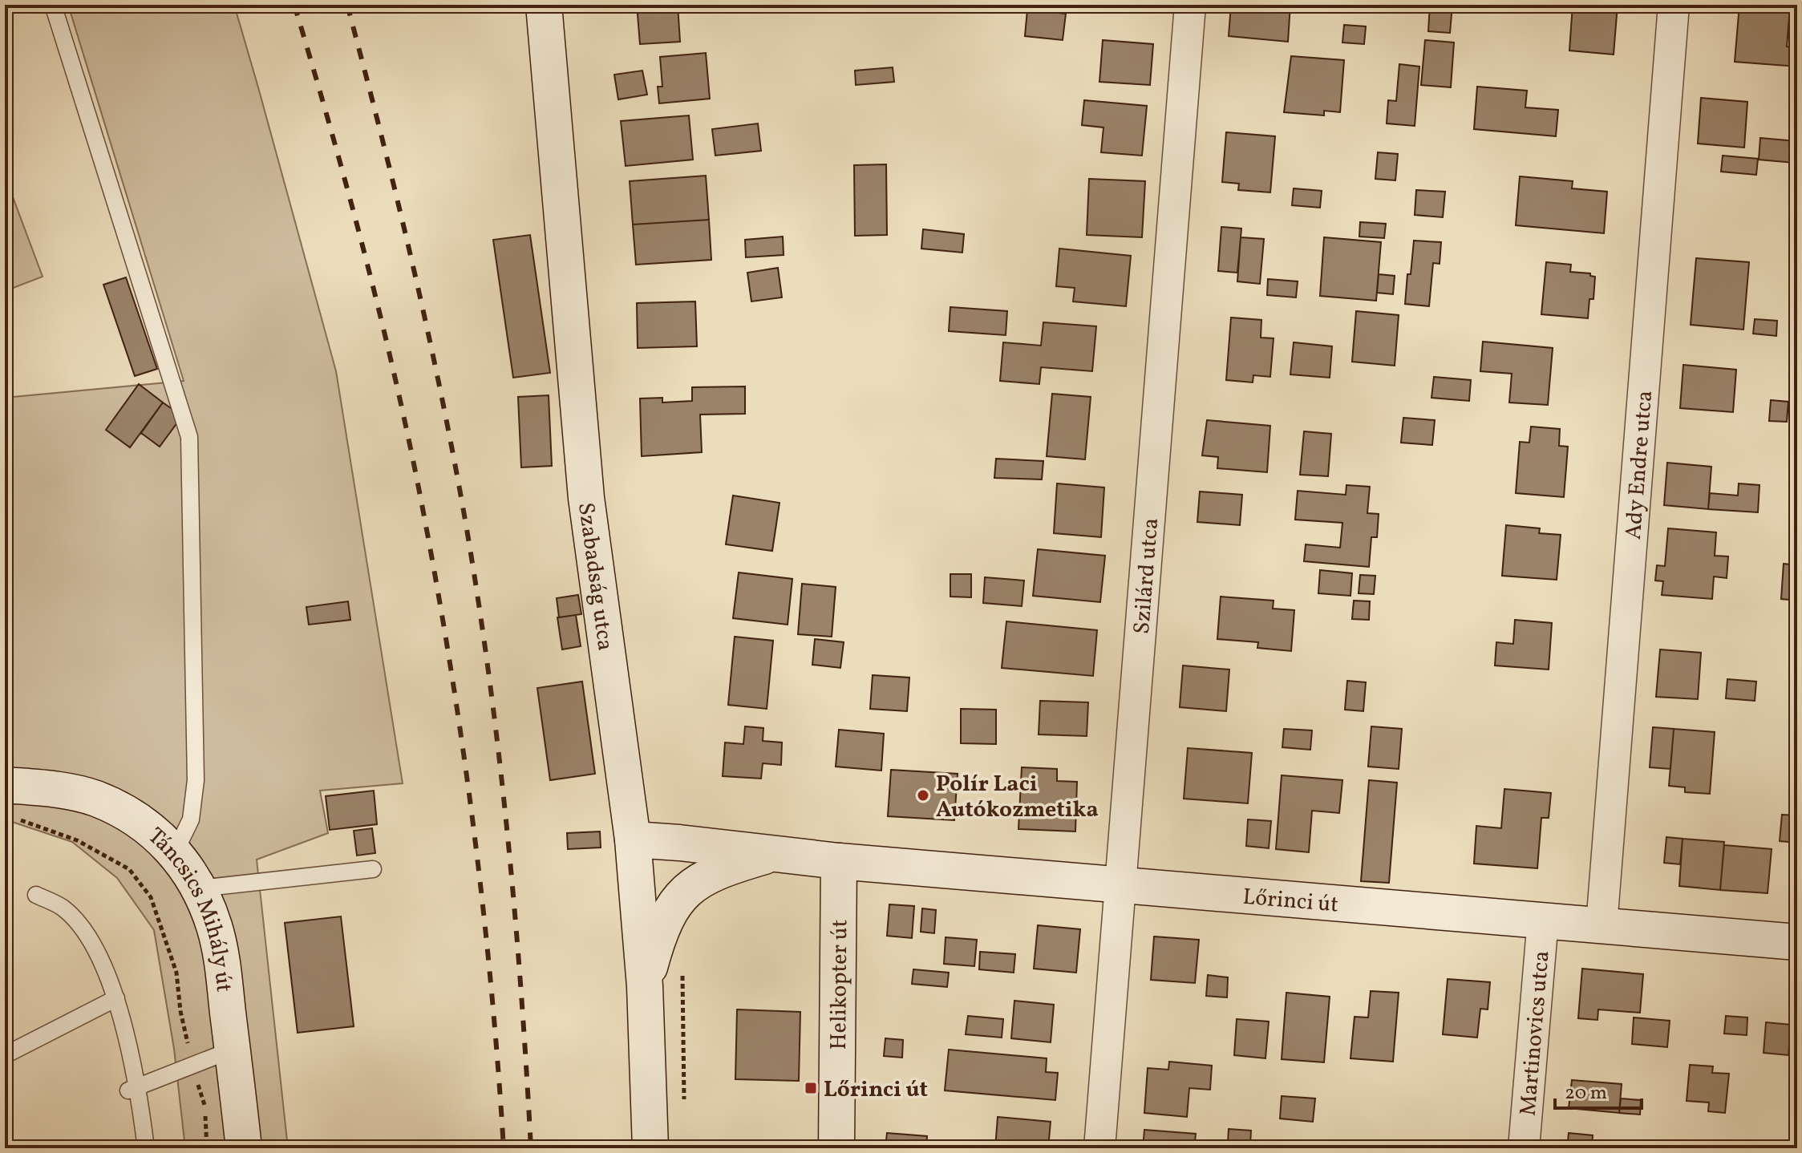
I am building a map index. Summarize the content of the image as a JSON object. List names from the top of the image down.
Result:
{
  "streets": {
    "street": [
      "Ady Endre utca",
      "Szabadság utca",
      "Szilárd utca",
      "Lőrinci út",
      "Táncsics Mihály út",
      "Helikopter út",
      "Martinovics utca"
    ]
  },
  "crossings": [
    ["Ady Endre utca", "Lőrinci út"],
    ["Szabadság utca", "Lőrinci út"],
    ["Szilárd utca", "Lőrinci út"],
    ["Lőrinci út", "Helikopter út"],
    ["Lőrinci út", "Martinovics utca"]
  ],
  "places": {
    "other": ["Polír Laci Autókozmetika"],
    "transit": ["Lőrinci út"]
  },
  "scale_bar": "20 m"
}
